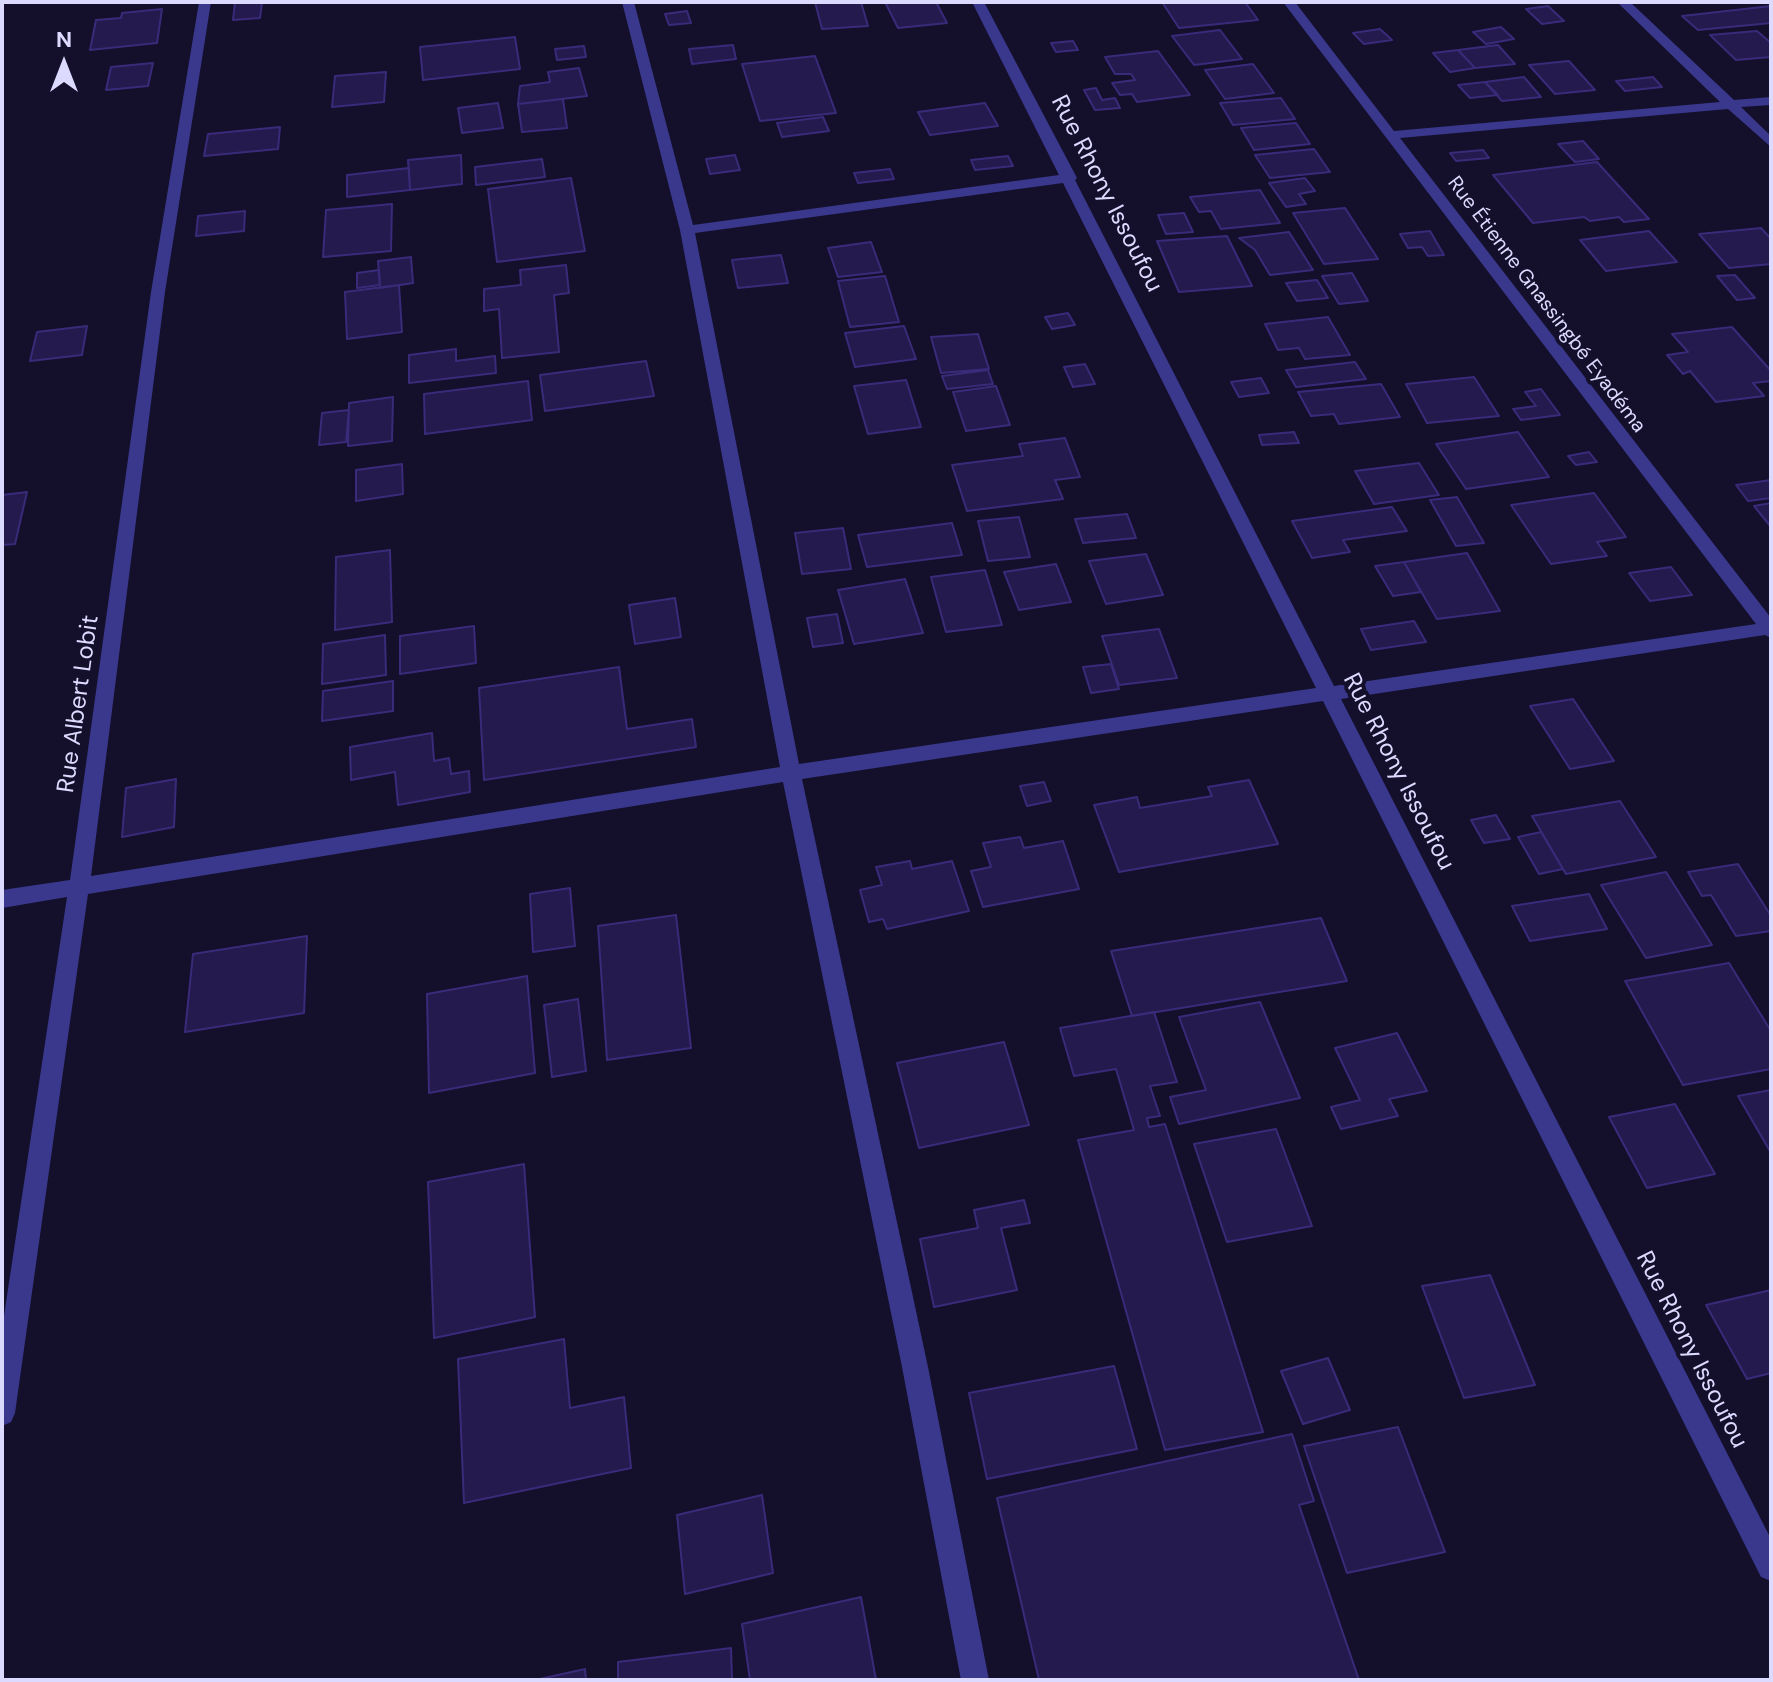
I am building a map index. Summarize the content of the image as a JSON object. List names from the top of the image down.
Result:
{
  "streets": {
    "street": ["Rue Rhony Issoufou", "Rue Étienne Gnassingbé Eyadéma", "Rue Albert Lobit"]
  },
  "north": "top"
}
